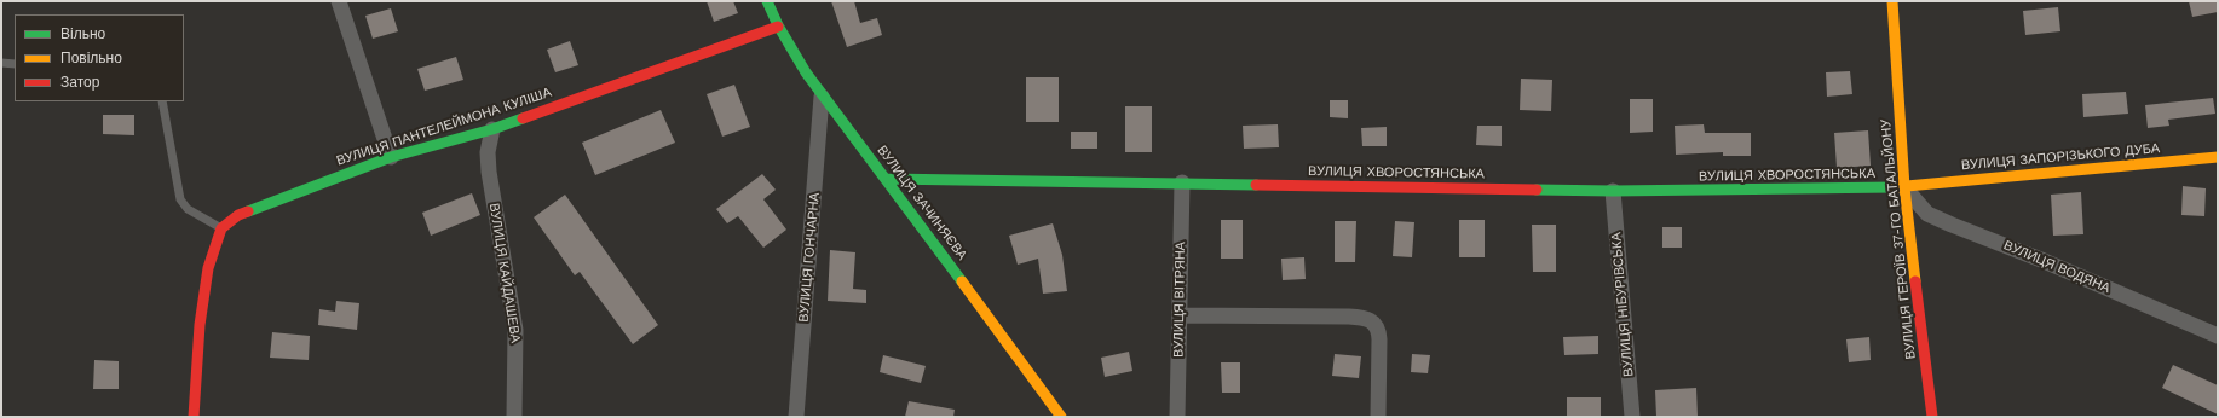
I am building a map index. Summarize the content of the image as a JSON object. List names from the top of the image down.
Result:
{
  "streets": {
    "street": [
      "ВУЛИЦЯ ПАНТЕЛЕЙМОНА КУЛІША",
      "ВУЛИЦЯ ЗАПОРІЗЬКОГО ДУБА",
      "ВУЛИЦЯ ХВОРОСТЯНСЬКА",
      "ВУЛИЦЯ ЗАЧИНЯЄВА",
      "ВУЛИЦЯ ГЕРОЇВ 37-ГО БАТАЛЬЙОНУ",
      "ВУЛИЦЯ ГОНЧАРНА",
      "ВУЛИЦЯ ВОДЯНА",
      "ВУЛИЦЯ КАЙДАШЕВА",
      "ВУЛИЦЯ ВІТРЯНА",
      "ВУЛИЦЯ НІБУРІВСЬКА"
    ]
  },
  "crossings": [
    ["ВУЛИЦЯ ПАНТЕЛЕЙМОНА КУЛІША", "ВУЛИЦЯ ЗАЧИНЯЄВА"],
    ["ВУЛИЦЯ ПАНТЕЛЕЙМОНА КУЛІША", "ВУЛИЦЯ КАЙДАШЕВА"],
    ["ВУЛИЦЯ ЗАПОРІЗЬКОГО ДУБА", "ВУЛИЦЯ ХВОРОСТЯНСЬКА"],
    ["ВУЛИЦЯ ЗАПОРІЗЬКОГО ДУБА", "ВУЛИЦЯ ГЕРОЇВ 37-ГО БАТАЛЬЙОНУ"],
    ["ВУЛИЦЯ ЗАПОРІЗЬКОГО ДУБА", "ВУЛИЦЯ ВОДЯНА"],
    ["ВУЛИЦЯ ХВОРОСТЯНСЬКА", "ВУЛИЦЯ ЗАЧИНЯЄВА"],
    ["ВУЛИЦЯ ХВОРОСТЯНСЬКА", "ВУЛИЦЯ ГЕРОЇВ 37-ГО БАТАЛЬЙОНУ"],
    ["ВУЛИЦЯ ХВОРОСТЯНСЬКА", "ВУЛИЦЯ ВОДЯНА"],
    ["ВУЛИЦЯ ХВОРОСТЯНСЬКА", "ВУЛИЦЯ ВІТРЯНА"],
    ["ВУЛИЦЯ ХВОРОСТЯНСЬКА", "ВУЛИЦЯ НІБУРІВСЬКА"],
    ["ВУЛИЦЯ ЗАЧИНЯЄВА", "ВУЛИЦЯ ГОНЧАРНА"],
    ["ВУЛИЦЯ ГЕРОЇВ 37-ГО БАТАЛЬЙОНУ", "ВУЛИЦЯ ВОДЯНА"]
  ],
  "legend": ["Вільно", "Повільно", "Затор"]
}
